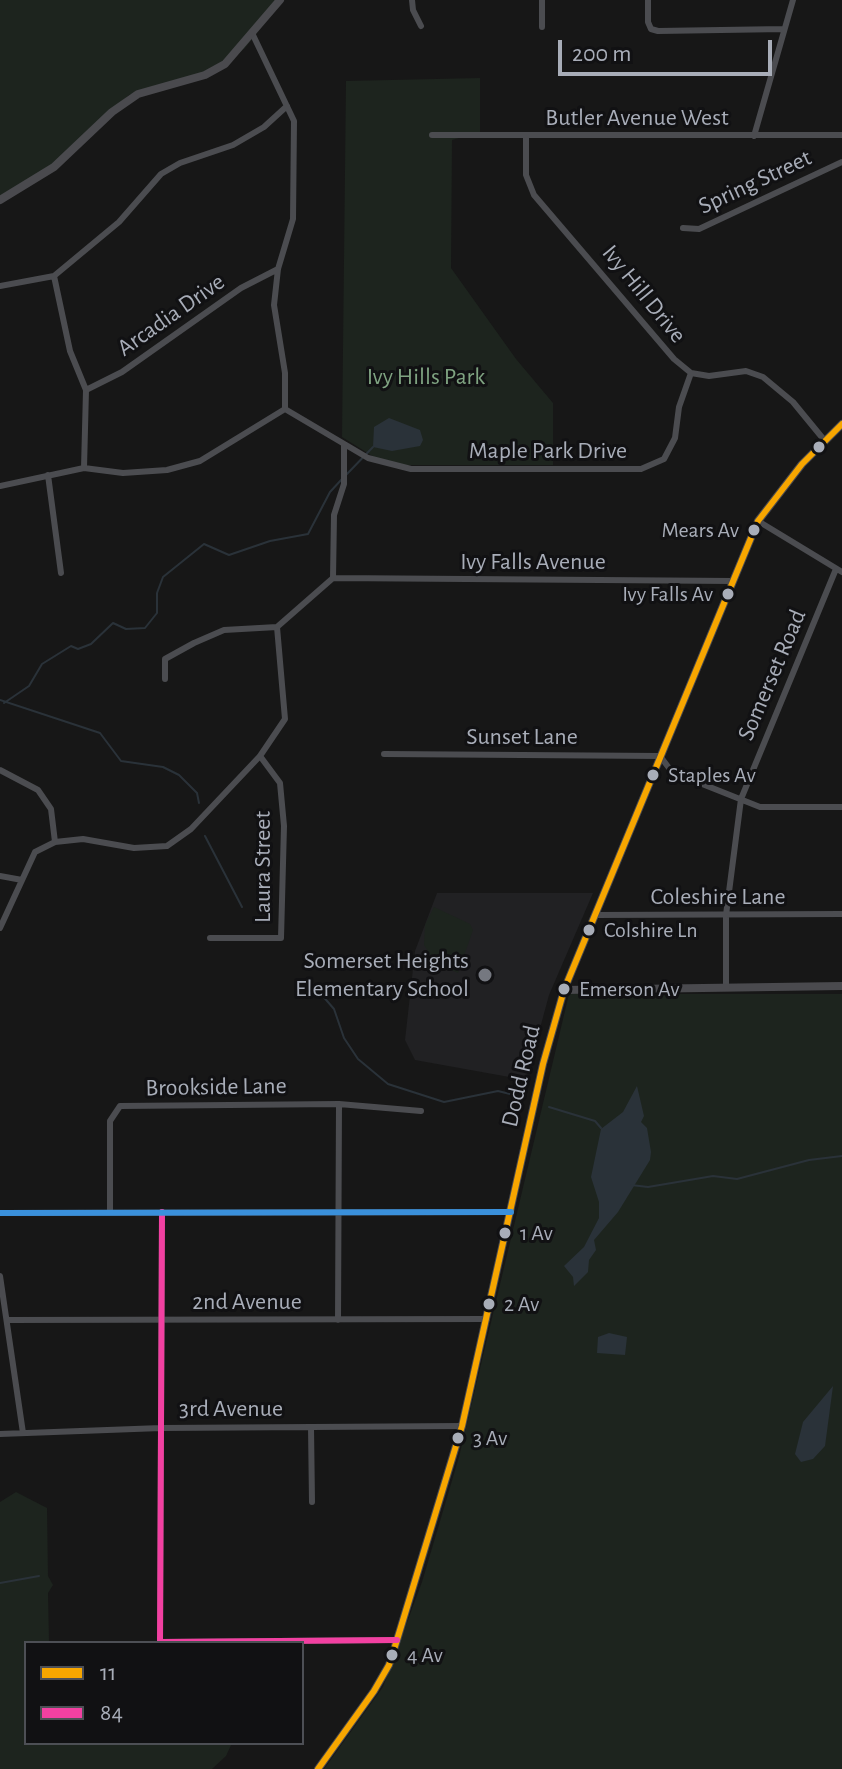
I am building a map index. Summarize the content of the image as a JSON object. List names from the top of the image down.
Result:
{
  "streets": {
    "main road": ["Dodd Road"],
    "street": [
      "Butler Avenue West",
      "Spring Street",
      "Ivy Hill Drive",
      "Arcadia Drive",
      "Maple Park Drive",
      "Ivy Falls Avenue",
      "Somerset Road",
      "Sunset Lane",
      "Laura Street",
      "Coleshire Lane",
      "Brookside Lane",
      "2nd Avenue",
      "3rd Avenue"
    ]
  },
  "crossings": [
    ["Butler Avenue West", "Ivy Hill Drive"],
    ["Ivy Hill Drive", "Maple Park Drive"],
    ["Ivy Hill Drive", "Dodd Road"],
    ["Ivy Falls Avenue", "Dodd Road"],
    ["Somerset Road", "Coleshire Lane"],
    ["Sunset Lane", "Dodd Road"],
    ["Coleshire Lane", "Dodd Road"],
    ["Dodd Road", "2nd Avenue"],
    ["Dodd Road", "3rd Avenue"]
  ],
  "parks": ["Ivy Hills Park"],
  "places": [
    "Mears Av",
    "Ivy Falls Av",
    "Staples Av",
    "Colshire Ln",
    "Somerset Heights Elementary School",
    "Emerson Av",
    "1 Av",
    "2 Av",
    "3 Av",
    "4 Av"
  ],
  "lines": ["transit line 11", "transit line 84"],
  "legend": ["11", "84"],
  "scale_bar": "200 m"
}
